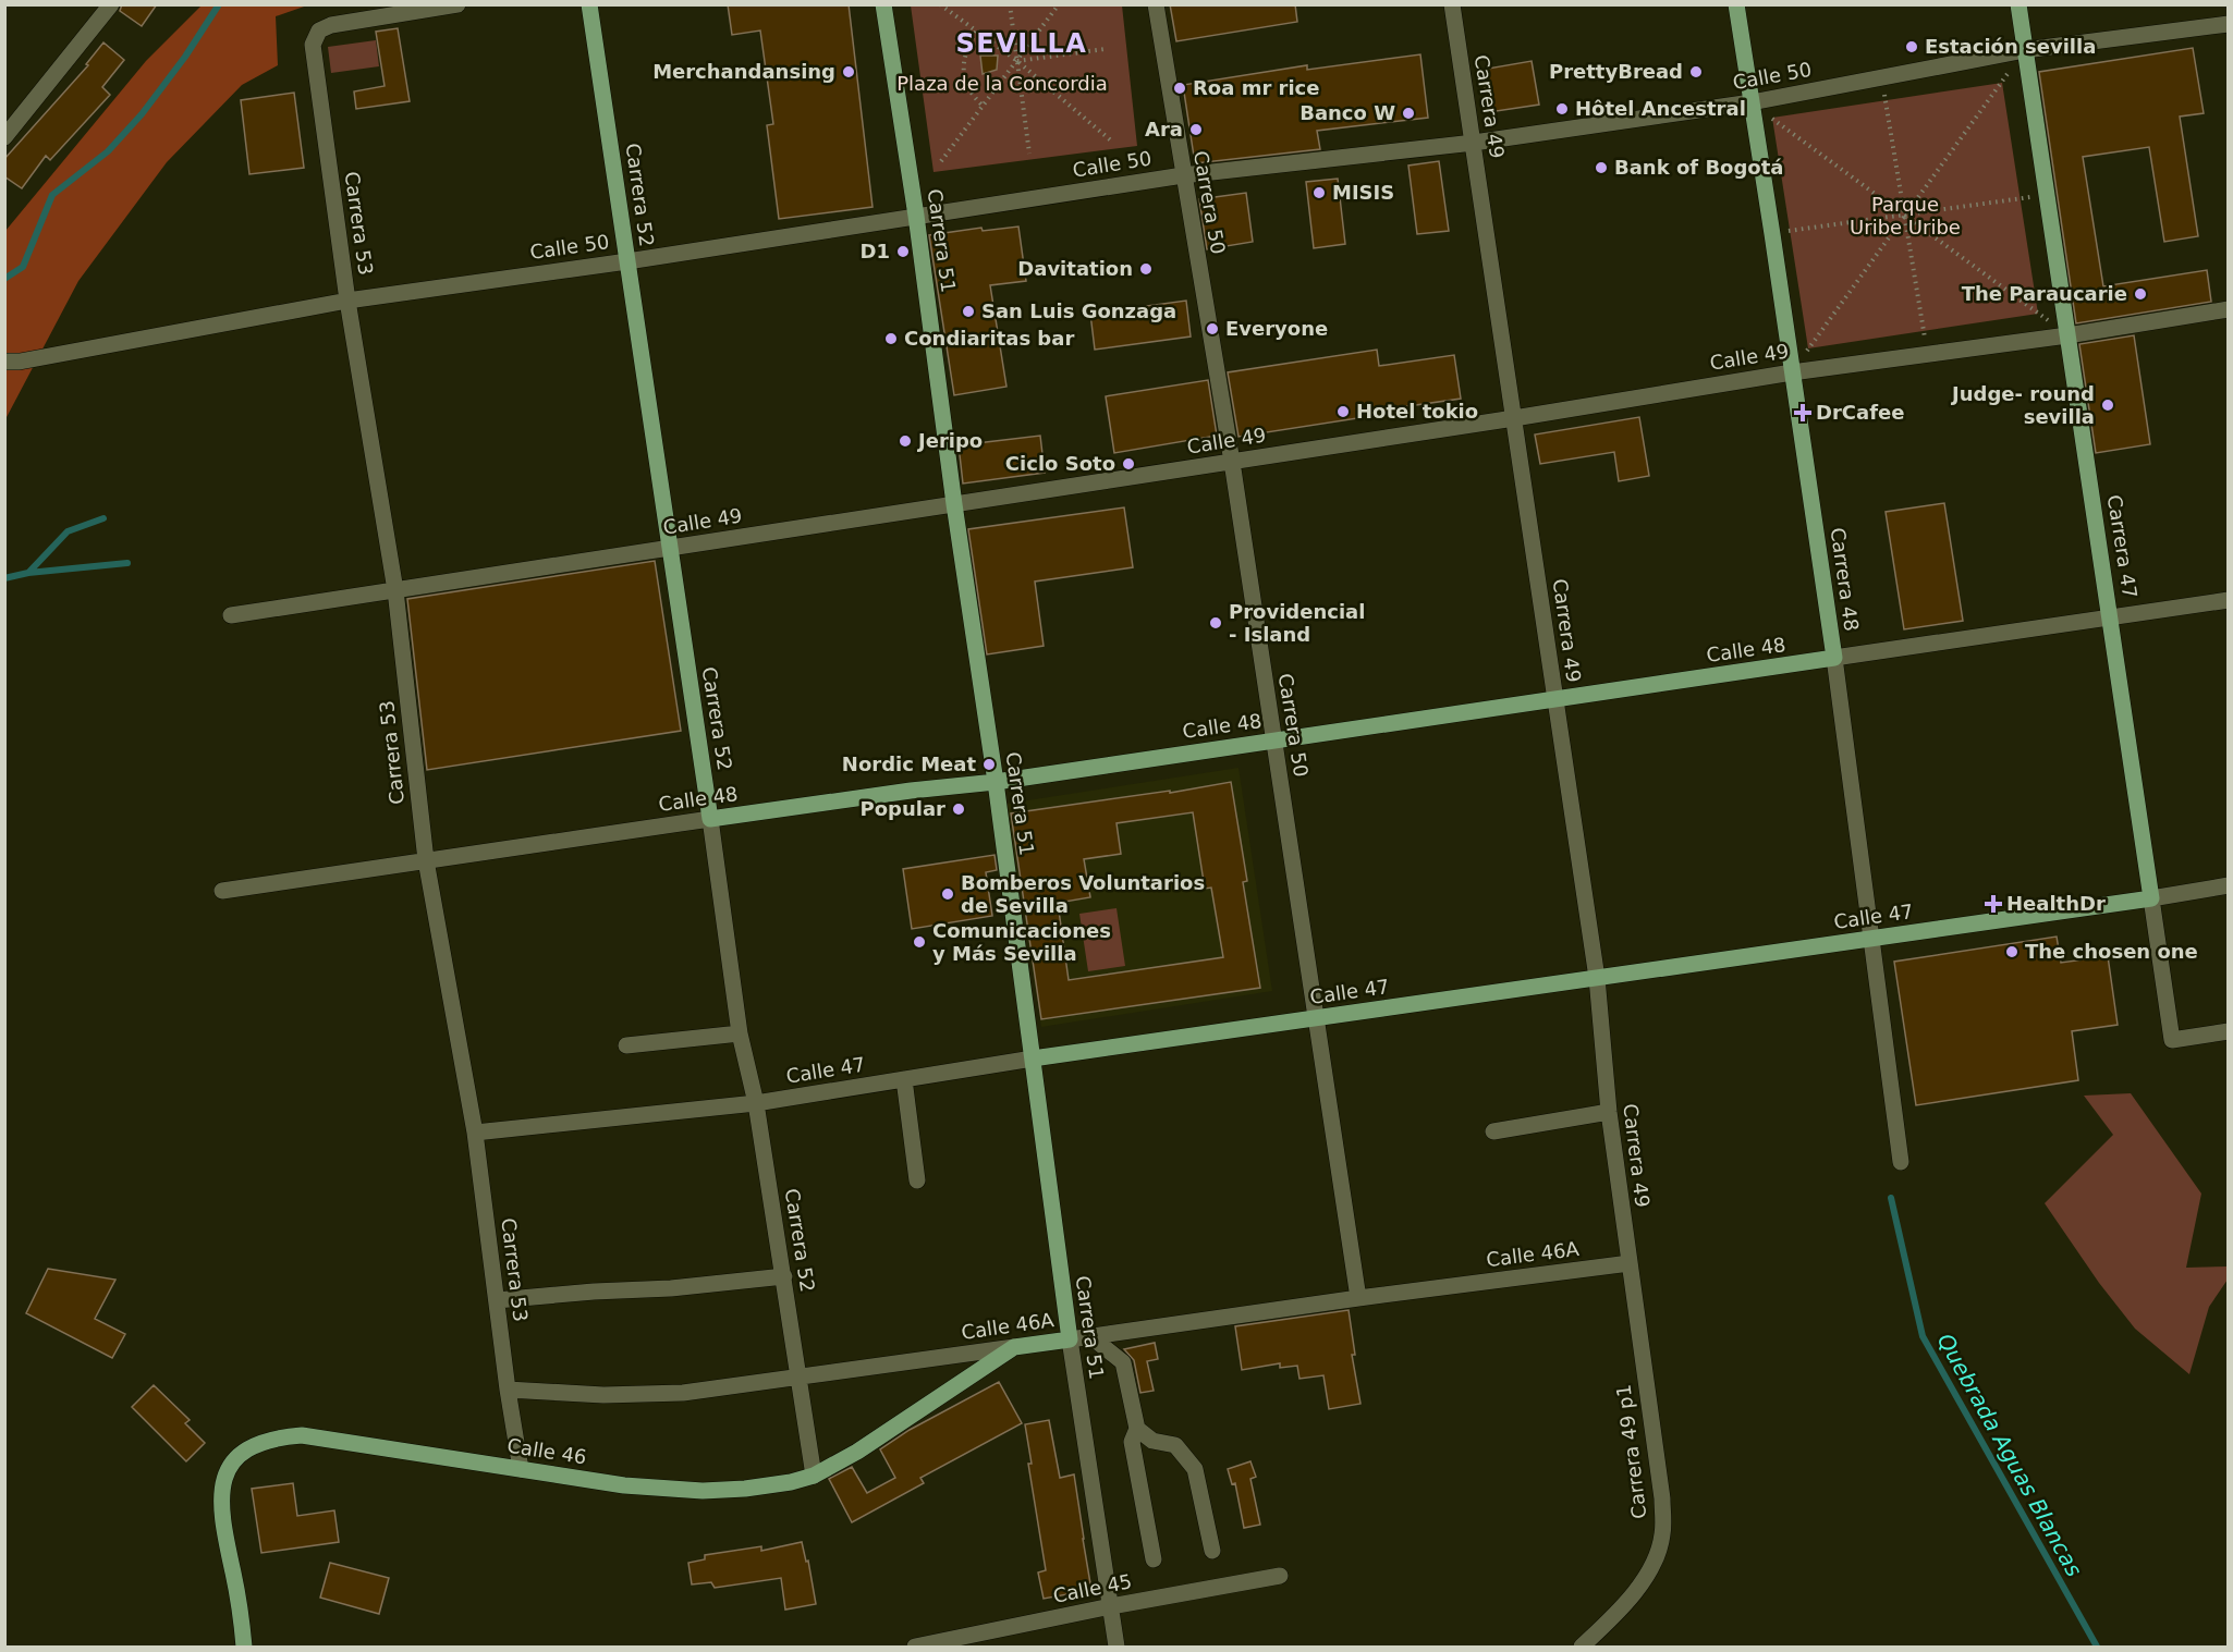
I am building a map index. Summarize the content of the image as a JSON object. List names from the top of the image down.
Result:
{
  "streets": {
    "main road": [
      "Carrera 52",
      "Carrera 51",
      "Carrera 47",
      "Carrera 48",
      "Calle 48",
      "Calle 47",
      "Calle 46A",
      "Calle 46"
    ],
    "street": [
      "Calle 50",
      "Carrera 49",
      "Carrera 50",
      "Carrera 53",
      "Calle 49",
      "Carrera 49 p1",
      "Calle 45"
    ]
  },
  "crossings": [
    ["Calle 50", "Carrera 49"],
    ["Calle 50", "Carrera 52"],
    ["Calle 50", "Carrera 50"],
    ["Calle 50", "Carrera 53"],
    ["Calle 50", "Carrera 51"],
    ["Calle 50", "Carrera 47"],
    ["Calle 50", "Carrera 48"],
    ["Carrera 49", "Calle 49"],
    ["Carrera 49", "Calle 48"],
    ["Carrera 49", "Calle 47"],
    ["Carrera 49", "Calle 46A"],
    ["Carrera 49", "Carrera 49 p1"],
    ["Carrera 52", "Calle 49"],
    ["Carrera 52", "Calle 48"],
    ["Carrera 52", "Calle 47"],
    ["Carrera 52", "Calle 46A"],
    ["Carrera 52", "Calle 46"],
    ["Carrera 50", "Calle 49"],
    ["Carrera 50", "Calle 48"],
    ["Carrera 50", "Calle 47"],
    ["Carrera 50", "Calle 46A"],
    ["Carrera 53", "Calle 49"],
    ["Carrera 53", "Calle 48"],
    ["Carrera 53", "Calle 47"],
    ["Carrera 53", "Calle 46A"],
    ["Carrera 53", "Calle 46"],
    ["Carrera 51", "Calle 49"],
    ["Carrera 51", "Calle 48"],
    ["Carrera 51", "Calle 47"],
    ["Carrera 51", "Calle 46A"],
    ["Carrera 51", "Calle 45"],
    ["Calle 49", "Carrera 47"],
    ["Calle 49", "Carrera 48"],
    ["Carrera 47", "Calle 48"],
    ["Carrera 47", "Calle 47"],
    ["Carrera 48", "Calle 48"],
    ["Carrera 48", "Calle 47"],
    ["Calle 46A", "Calle 46"],
    ["Calle 46A", "Carrera 49 p1"]
  ],
  "districts": ["SEVILLA"],
  "water": ["Quebrada Aguas Blancas"],
  "parks": ["Plaza de la Concordia", "Parque Uribe Uribe"],
  "places": {
    "other": [
      "Estación sevilla",
      "Merchandansing",
      "PrettyBread",
      "Roa mr rice",
      "Hôtel Ancestral",
      "Banco W",
      "Ara",
      "Bank of Bogotá",
      "MISIS",
      "D1",
      "Davitation",
      "The Paraucarie",
      "San Luis Gonzaga",
      "Everyone",
      "Condiaritas bar",
      "Judge- round sevilla",
      "Hotel tokio",
      "Jeripo",
      "Ciclo Soto",
      "Providencial - Island",
      "Nordic Meat",
      "Popular",
      "Bomberos Voluntarios de Sevilla",
      "Comunicaciones y Más Sevilla",
      "The chosen one"
    ],
    "health": ["DrCafee", "HealthDr"]
  }
}
